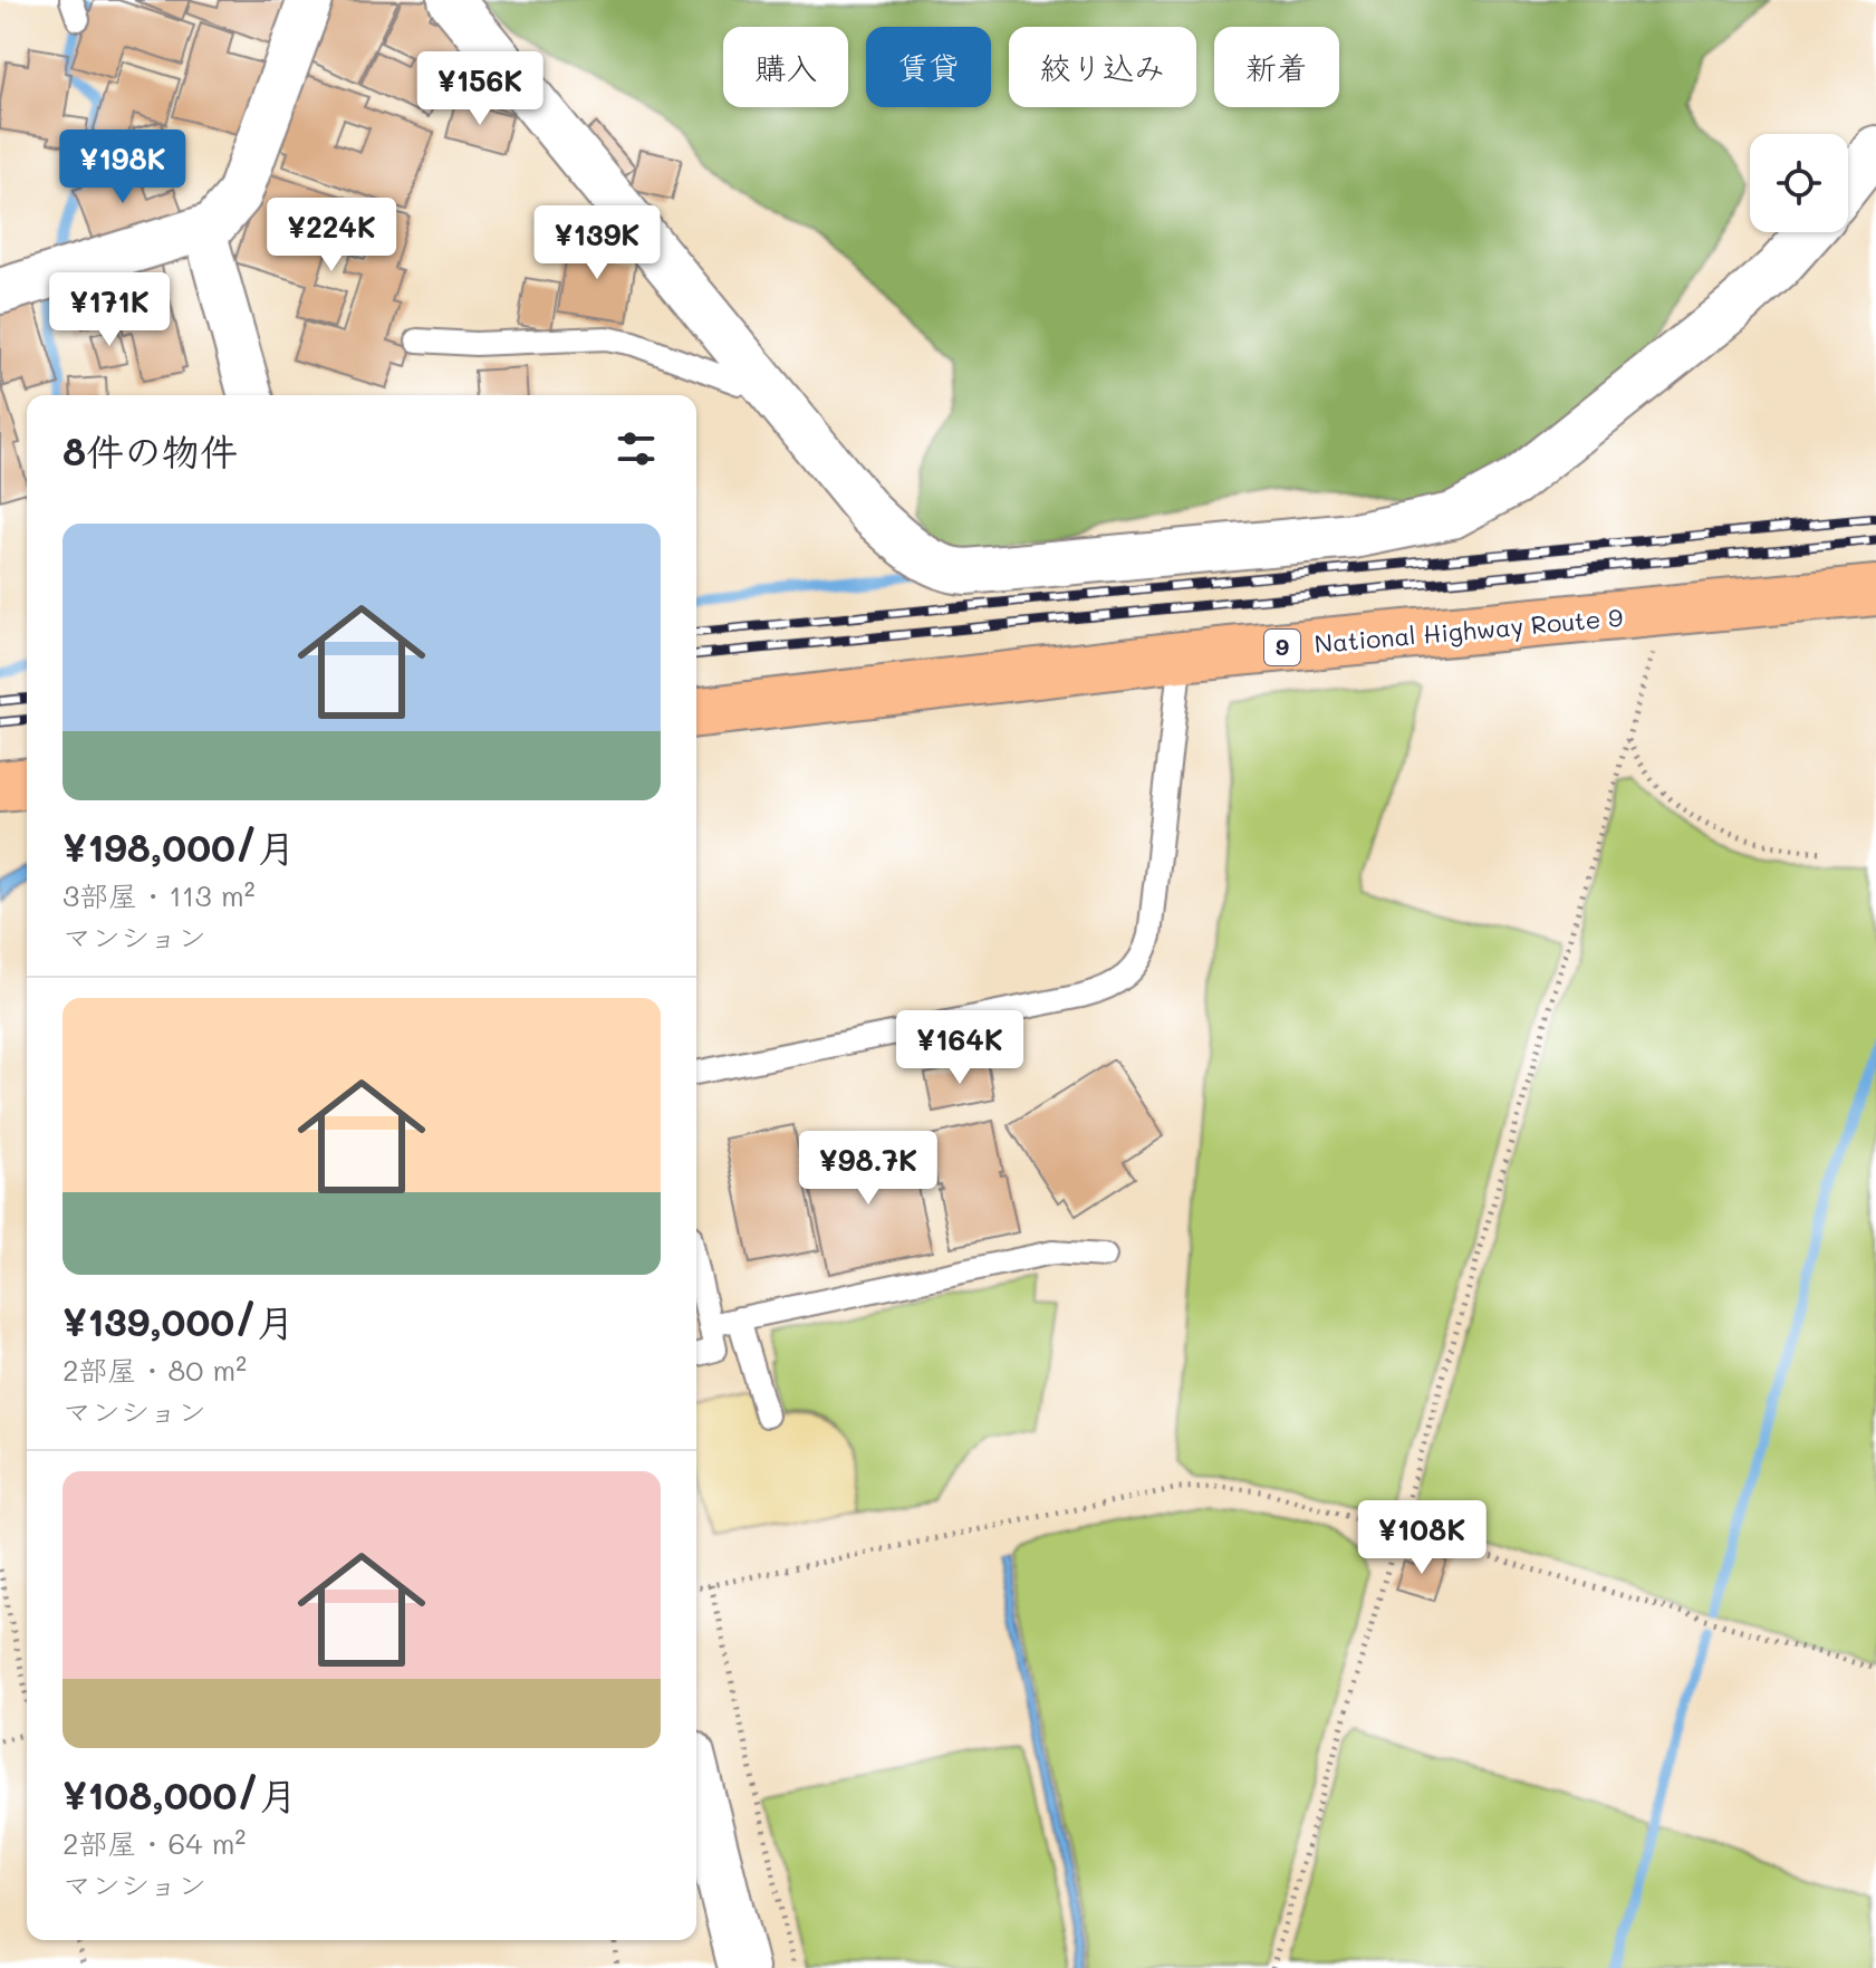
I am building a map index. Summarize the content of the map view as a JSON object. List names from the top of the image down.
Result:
{
  "streets": {
    "highway": ["National Highway Route 9", "9"]
  },
  "page": {
    "chip": [
      "購入",
      "賃貸",
      "絞り込み",
      "新着"
    ],
    "price": [
      "¥156K",
      "¥198K",
      "¥224K",
      "¥139K",
      "¥171K",
      "¥164K",
      "¥98.7K",
      "¥108K"
    ],
    "heading": "8件の物件",
    "list": [
      {
        "name": "¥198,000/月",
        "note": "3部屋 · 113 m² · マンション"
      },
      {
        "name": "¥139,000/月",
        "note": "2部屋 · 80 m² · マンション"
      },
      {
        "name": "¥108,000/月",
        "note": "2部屋 · 64 m² · マンション"
      }
    ]
  }
}
